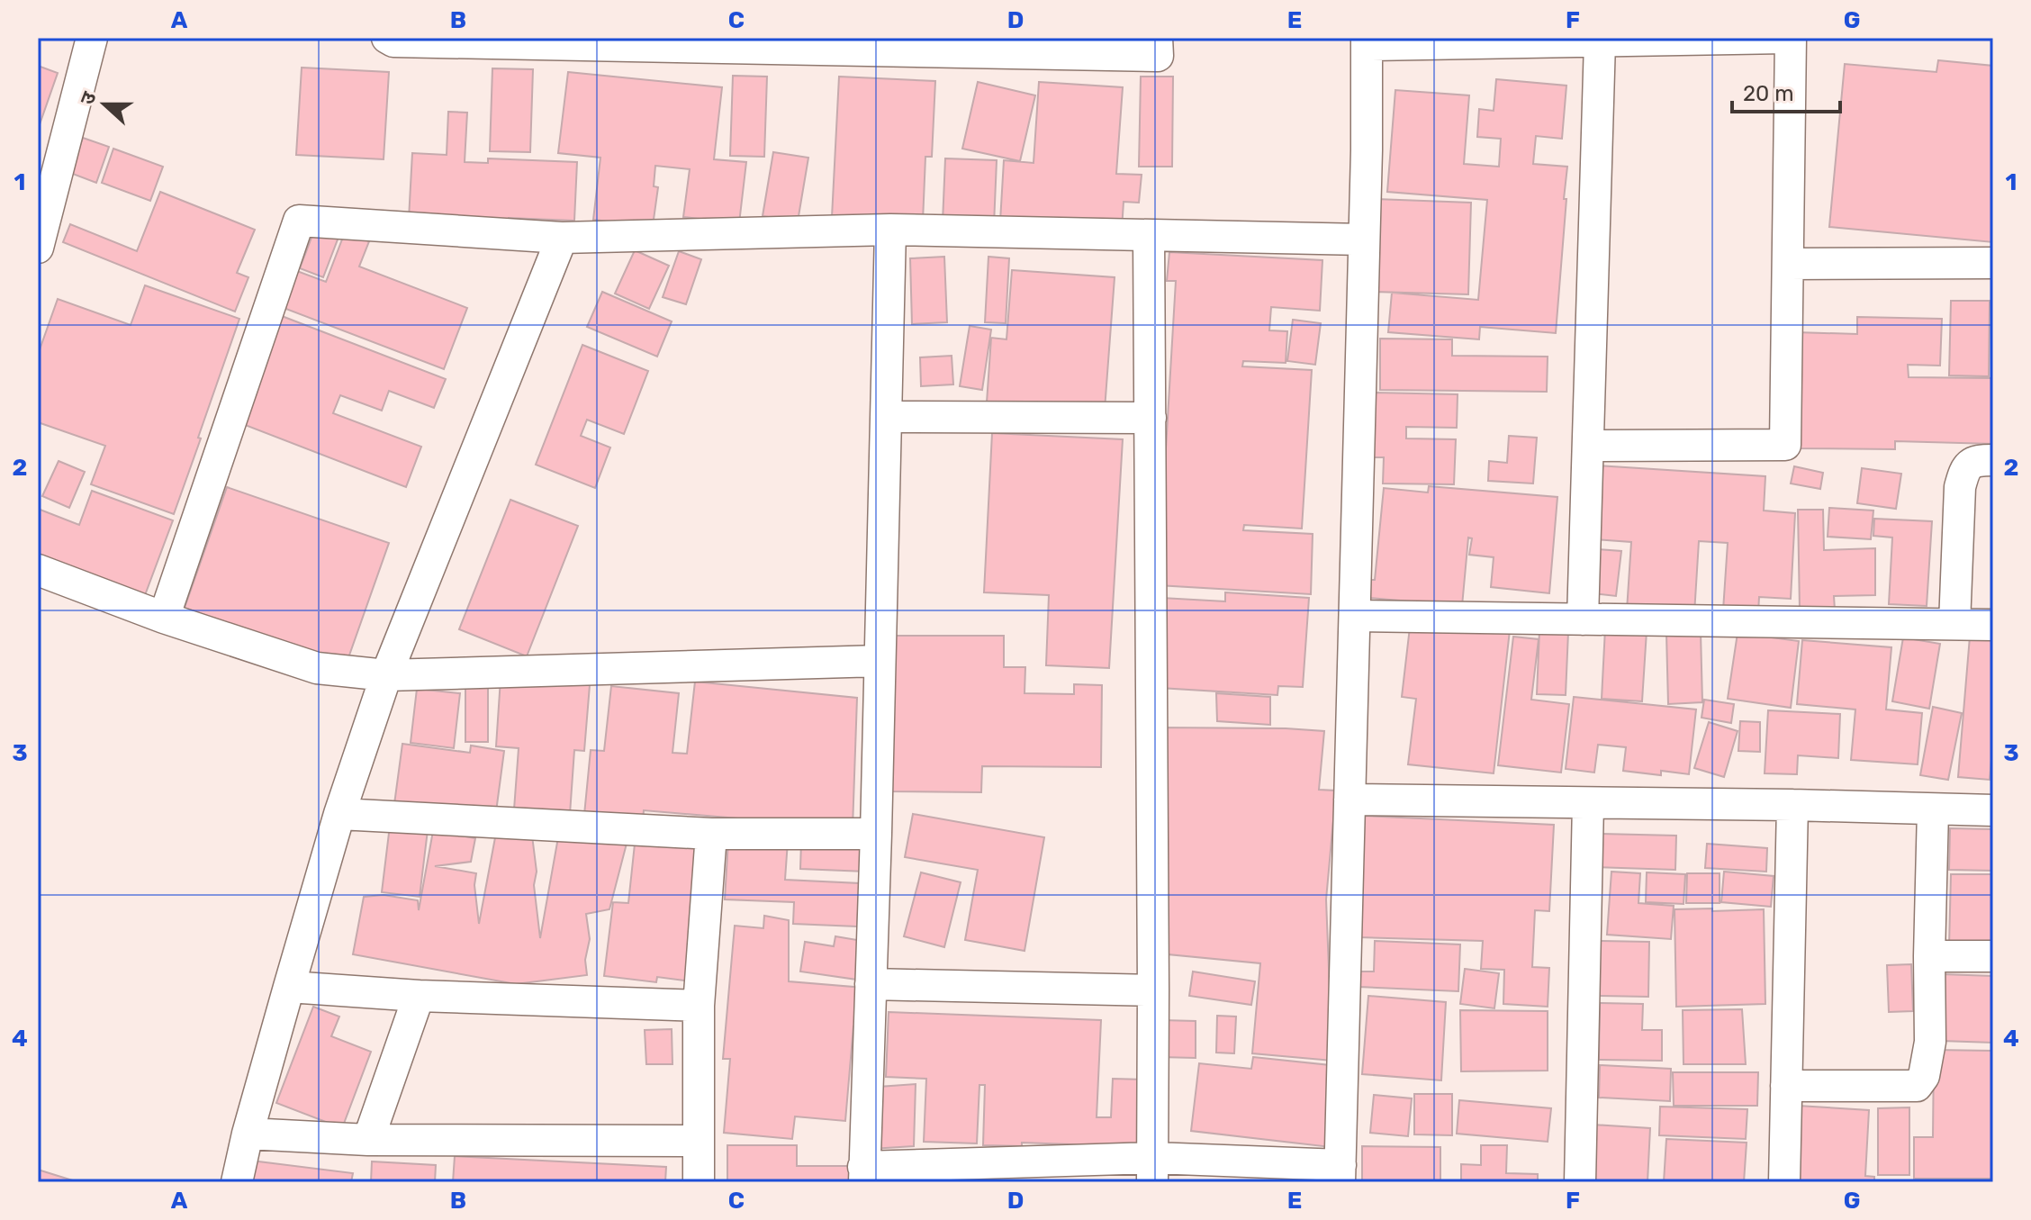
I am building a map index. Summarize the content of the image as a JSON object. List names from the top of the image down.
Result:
{
  "scale_bar": "20 m",
  "north": "left",
  "grid": {
    "columns": [
      "A",
      "B",
      "C",
      "D",
      "E",
      "F",
      "G"
    ],
    "rows": [
      "1",
      "2",
      "3",
      "4"
    ]
  }
}
